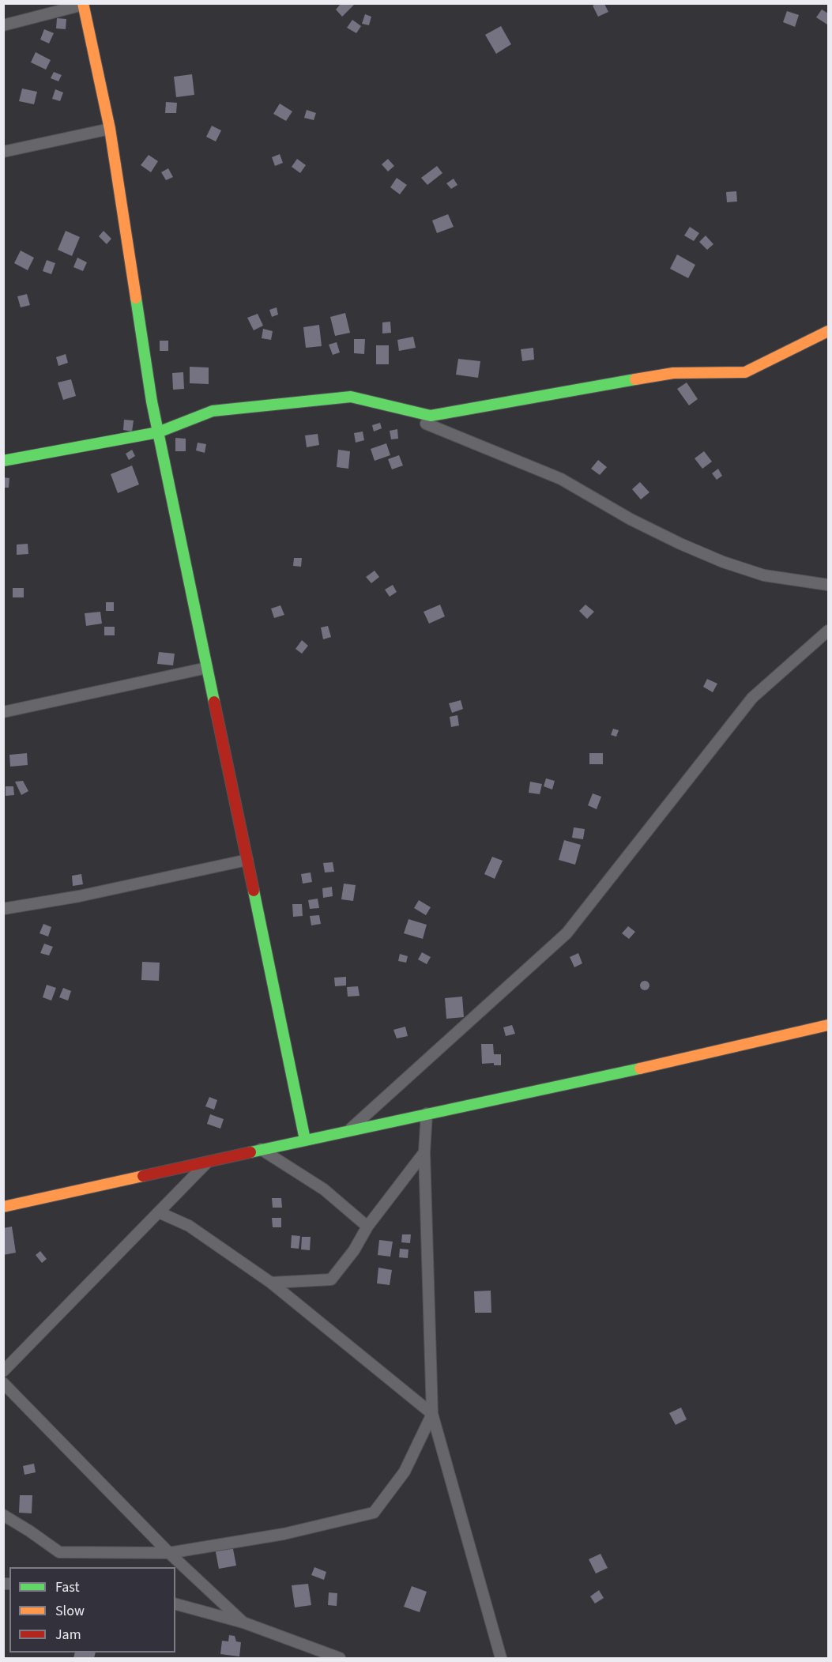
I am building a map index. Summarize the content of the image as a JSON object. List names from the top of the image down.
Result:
{
  "legend": ["Fast", "Slow", "Jam"]
}
